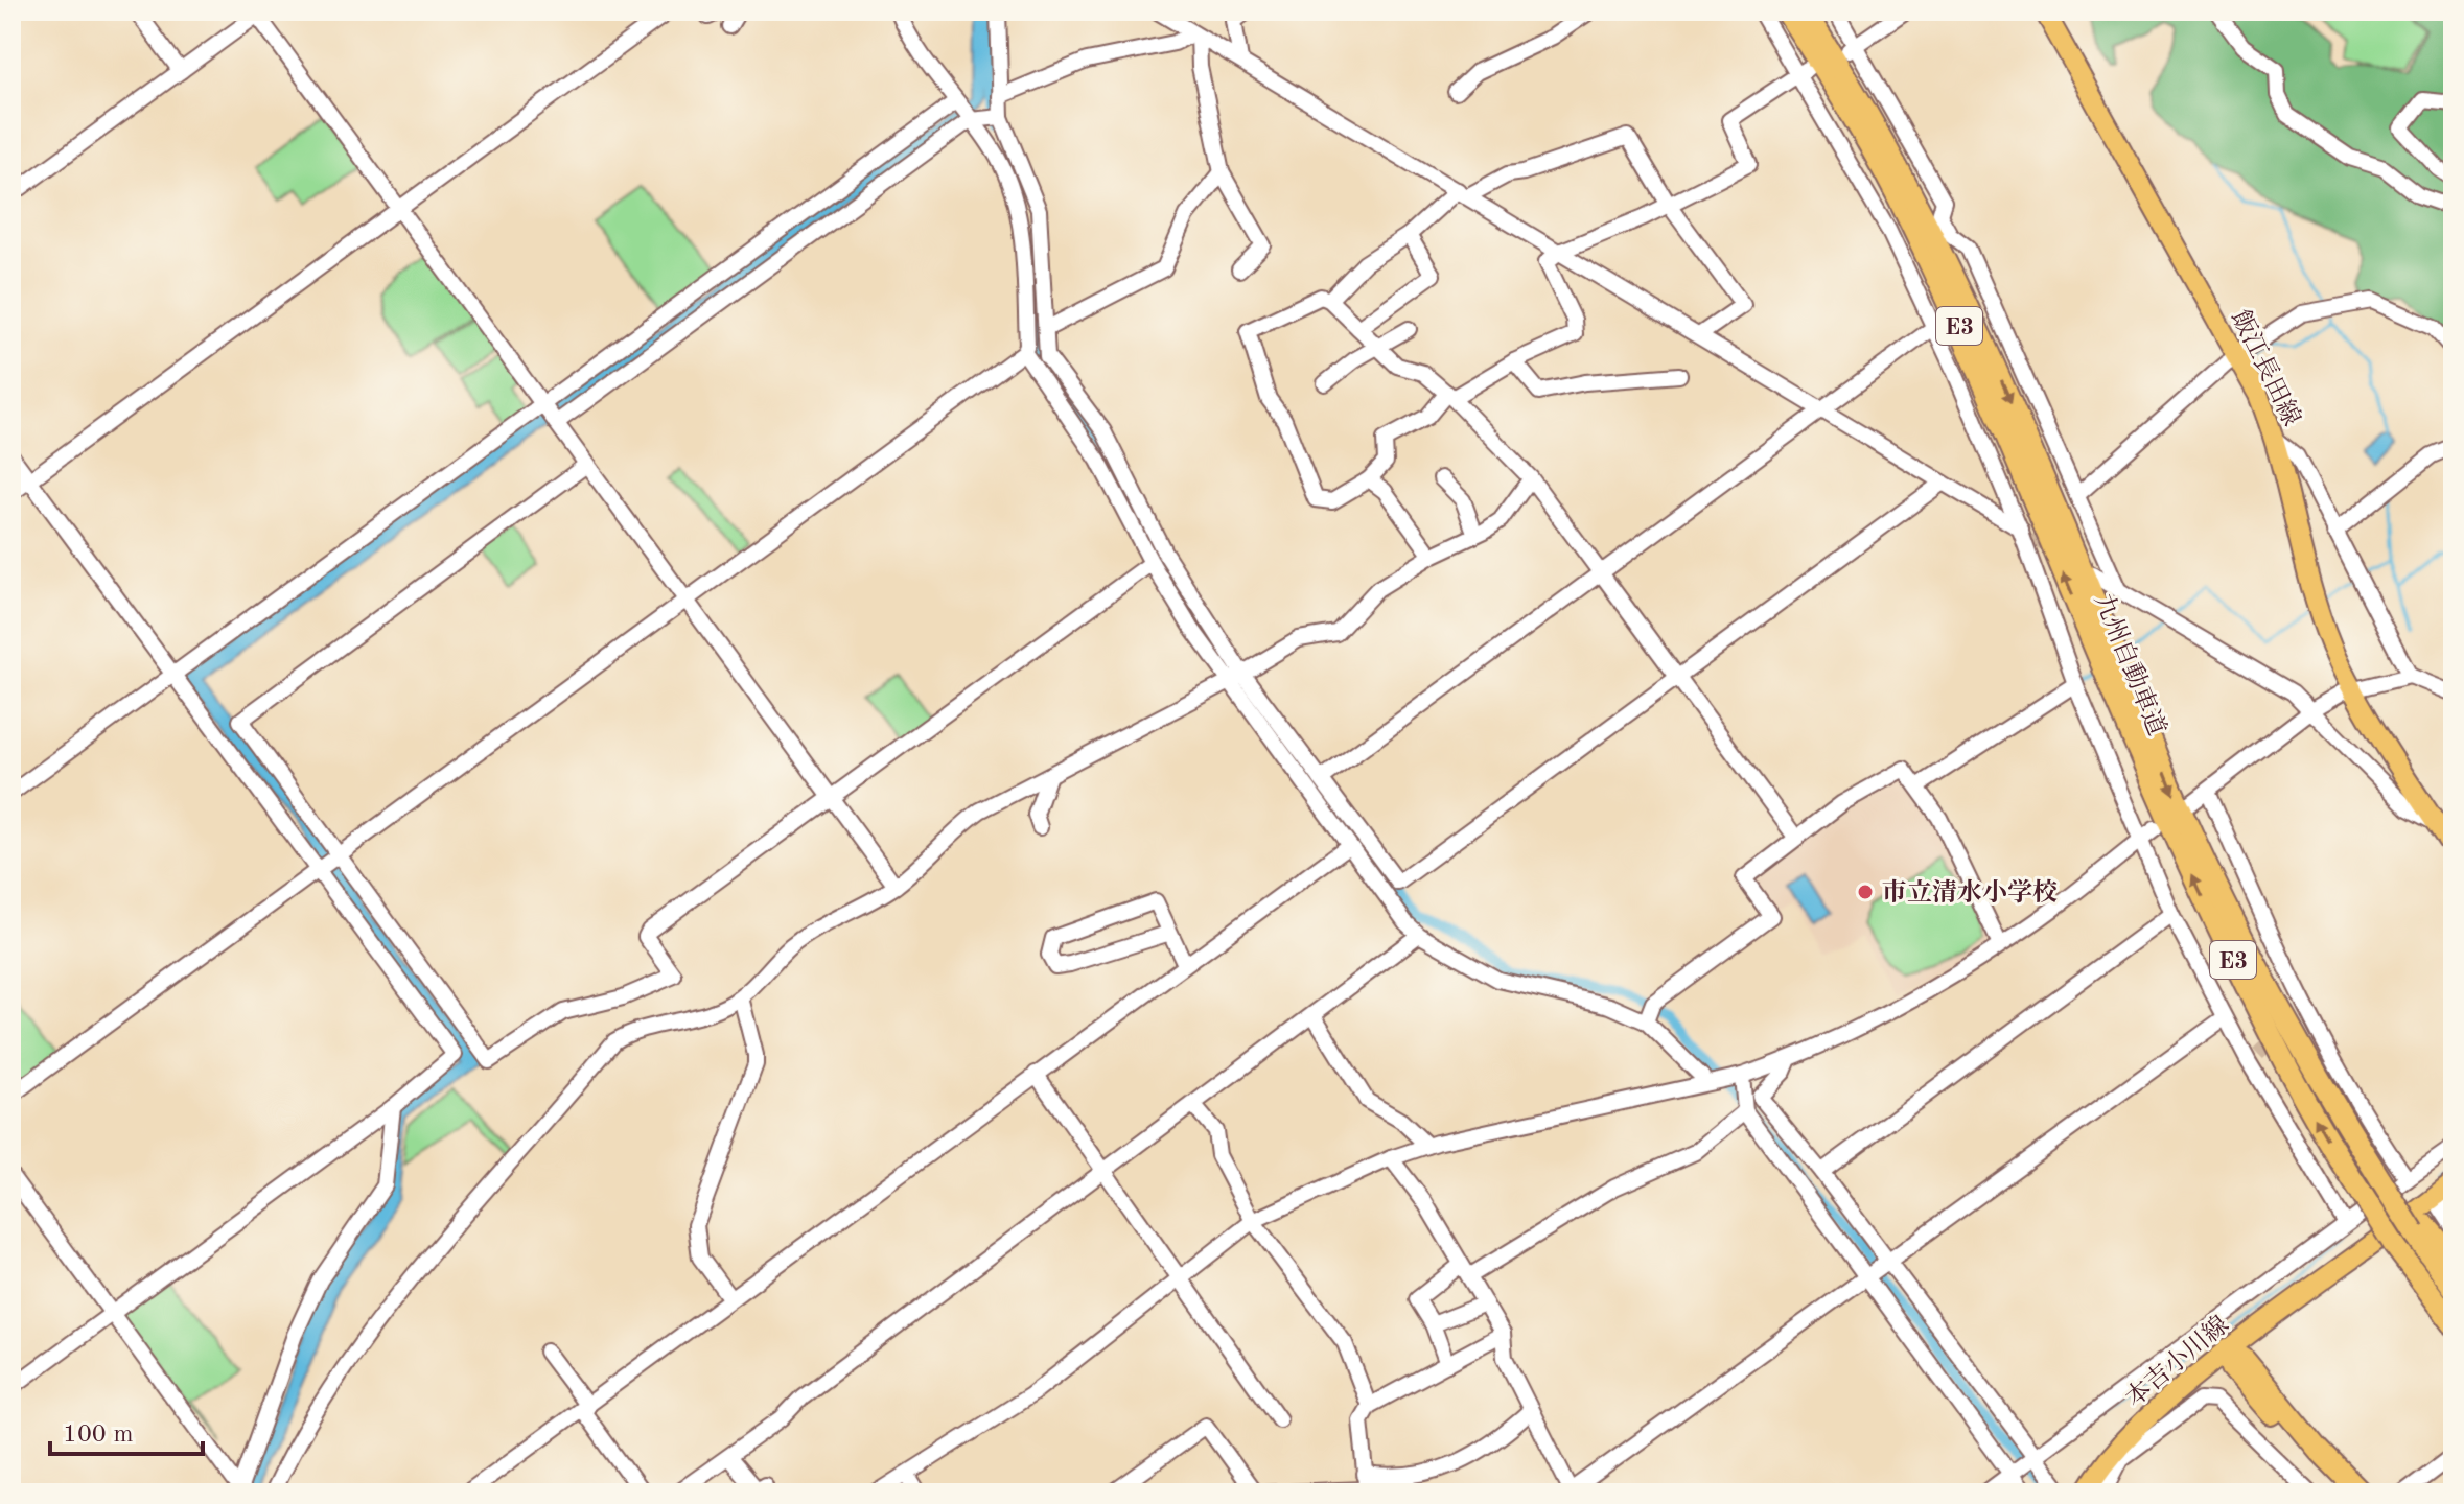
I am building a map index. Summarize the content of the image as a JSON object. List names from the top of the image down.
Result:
{
  "streets": {
    "highway": ["E3", "九州自動車道"],
    "main road": ["飯江長田線", "本吉小川線"]
  },
  "places": ["市立清水小学校"],
  "scale_bar": "100 m"
}
